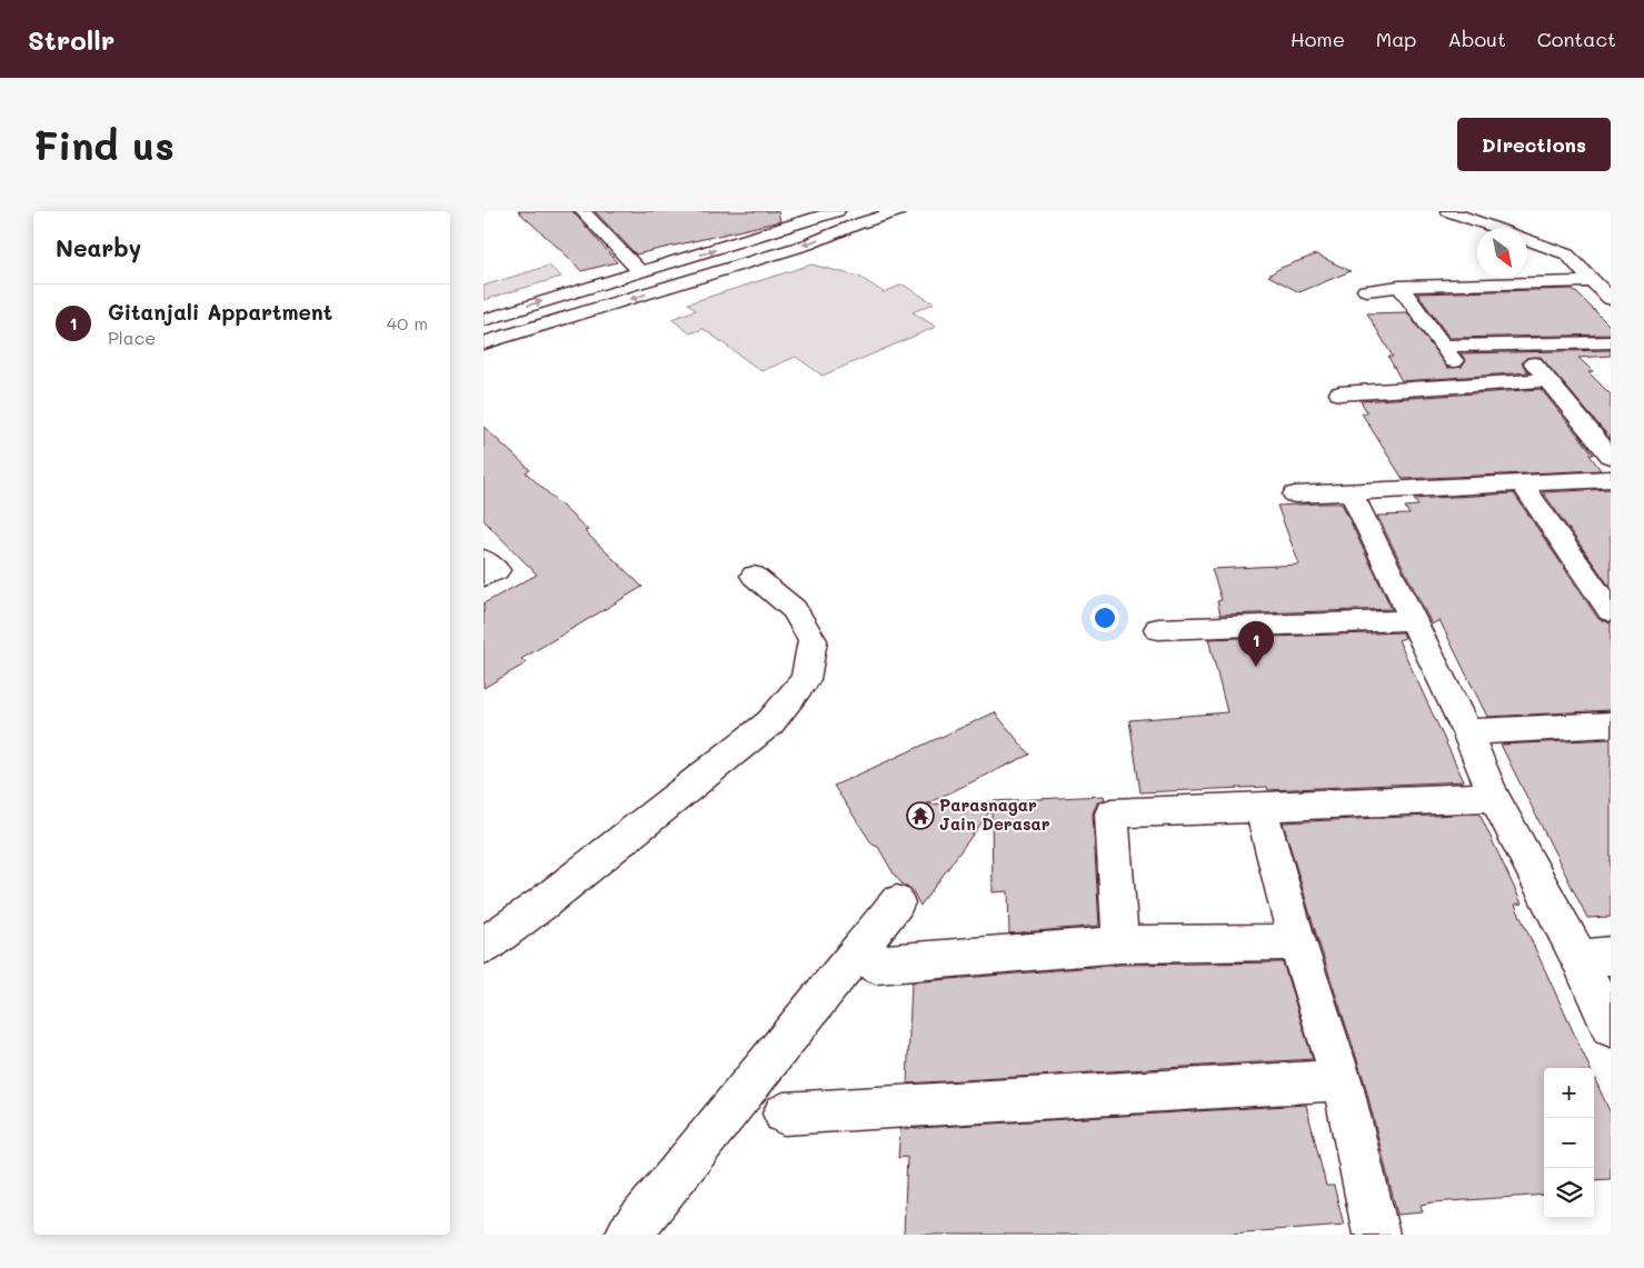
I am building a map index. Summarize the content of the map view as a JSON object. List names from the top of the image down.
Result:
{
  "places": {
    "temple": ["Parasnagar Jain Derasar"]
  },
  "north": "bottom right",
  "page": {
    "header": "Strollr",
    "nav": [
      "Home",
      "Map",
      "About",
      "Contact"
    ],
    "buttons": "Directions",
    "title": "Find us",
    "heading": "Nearby",
    "list": [
      {
        "mark": "1",
        "name": "Gitanjali Appartment",
        "note": "Place",
        "value": "40 m"
      }
    ],
    "pins": "1",
    "map_buttons": ["+", "−"]
  }
}
